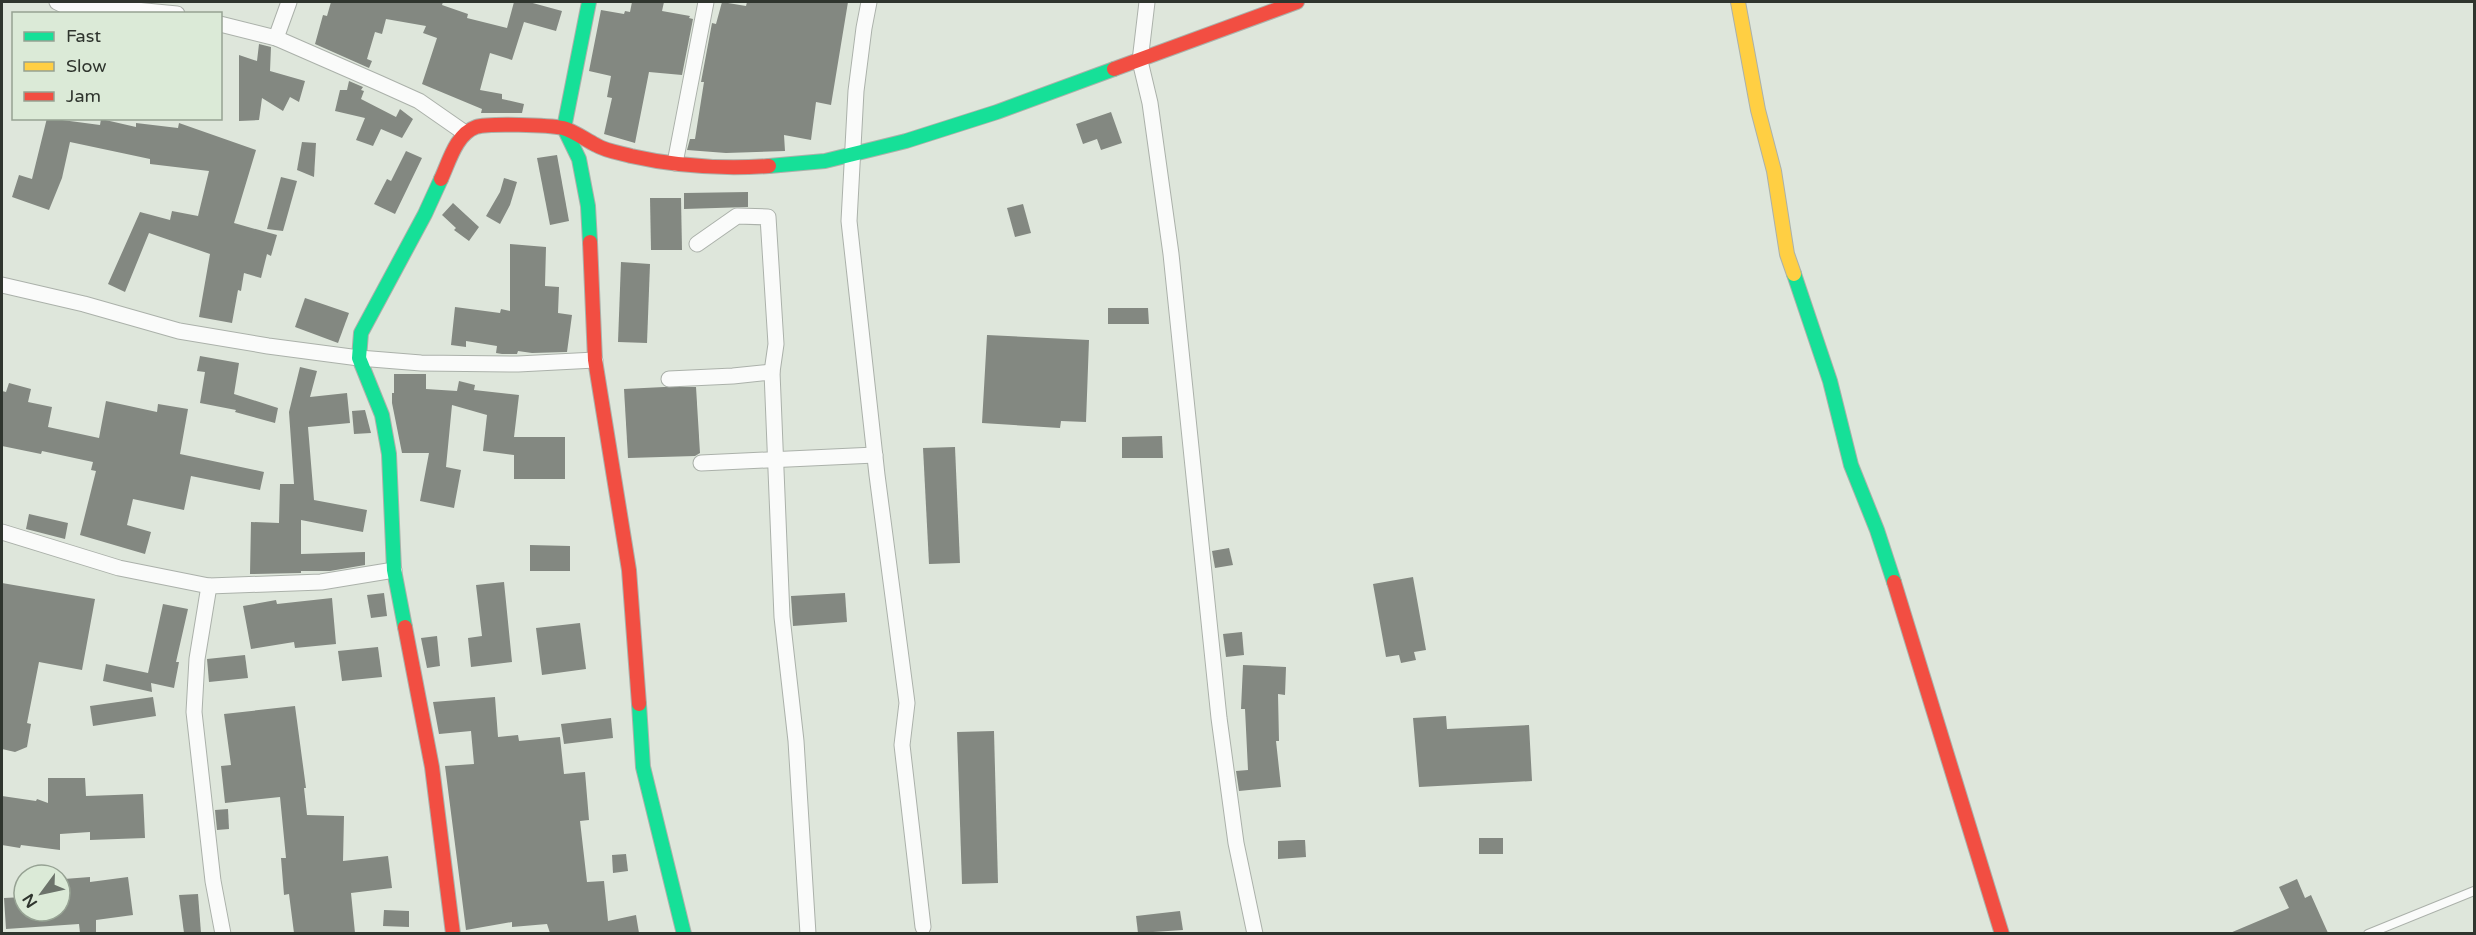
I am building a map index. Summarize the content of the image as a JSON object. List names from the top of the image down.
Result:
{
  "legend": ["Fast", "Slow", "Jam"],
  "north": "bottom left"
}
